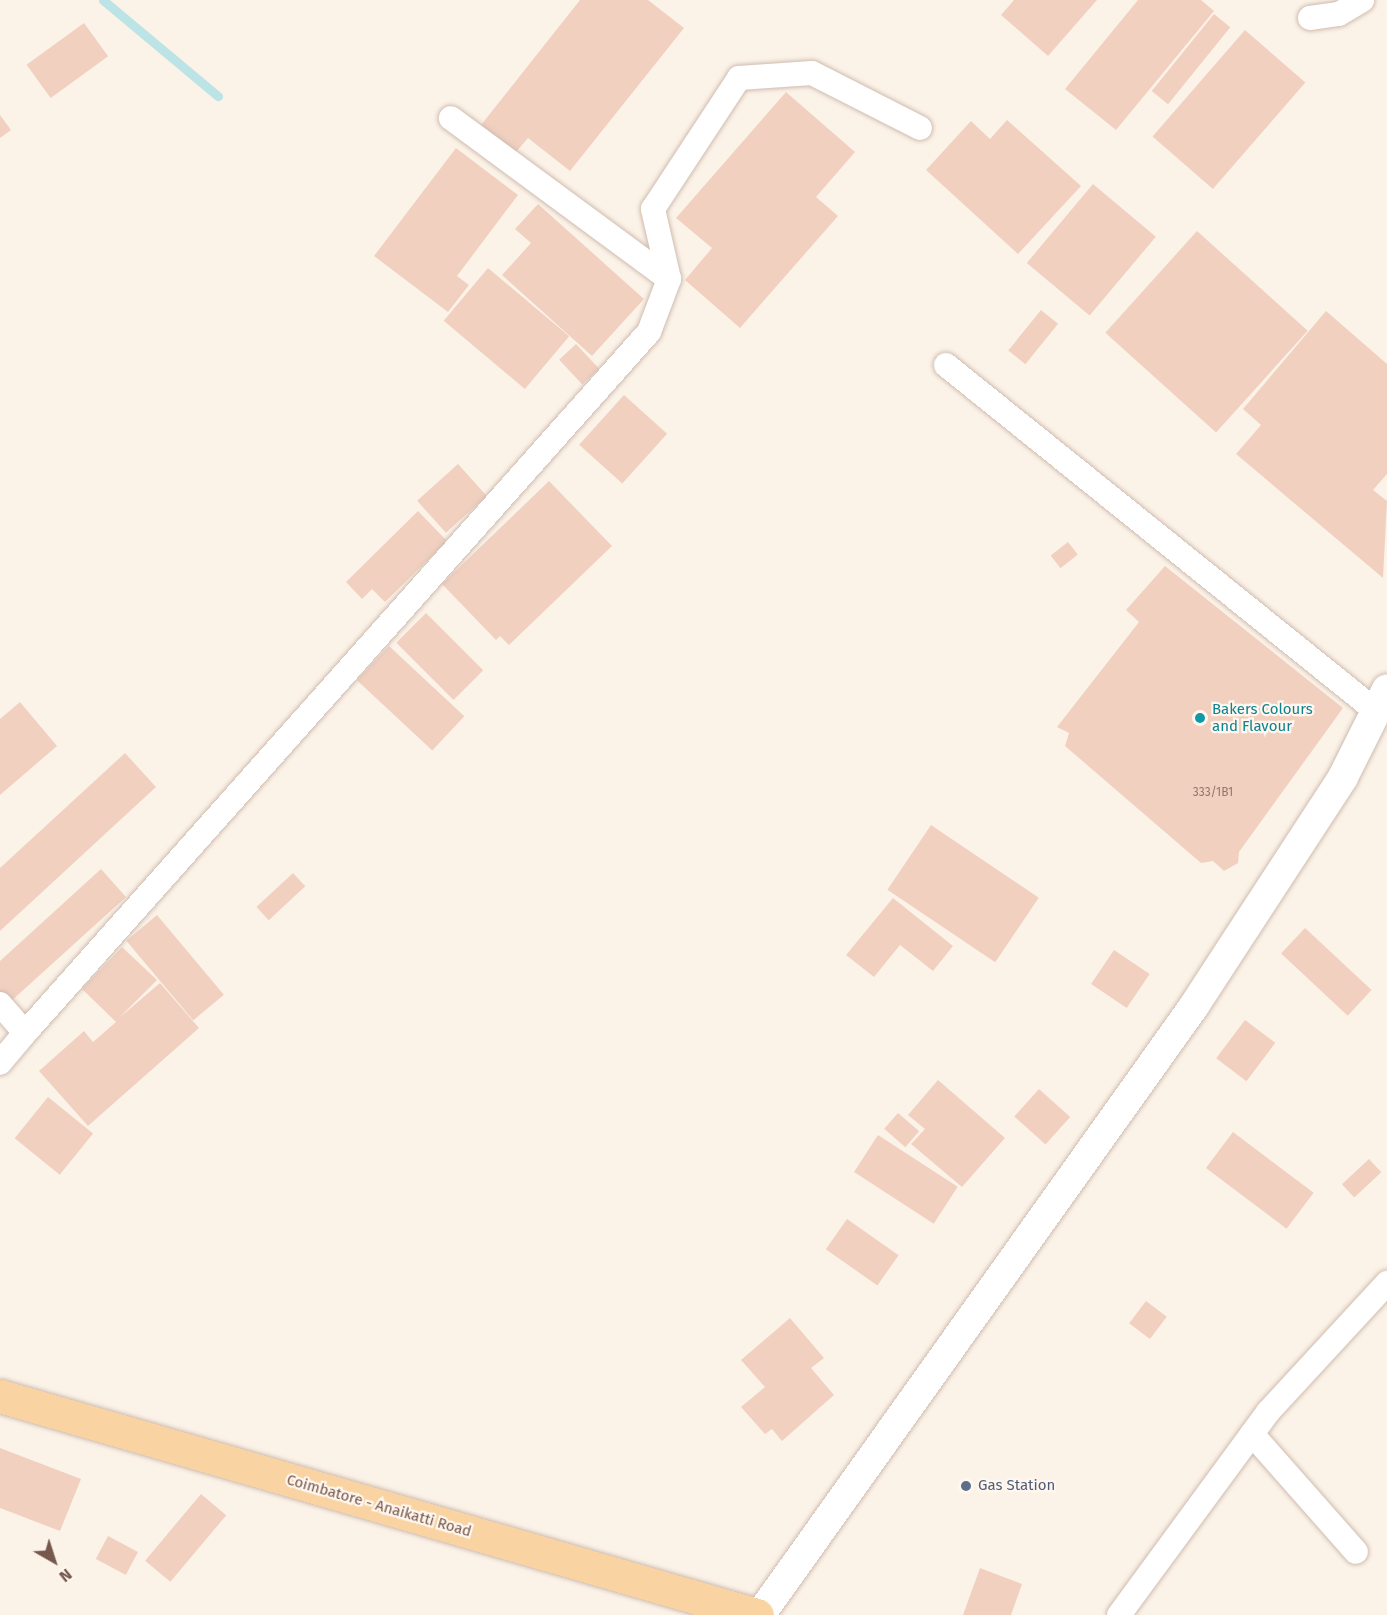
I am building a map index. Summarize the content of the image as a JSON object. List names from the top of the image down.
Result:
{
  "streets": {
    "main road": ["Coimbatore - Anaikatti Road"]
  },
  "places": ["Bakers Colours and Flavour", "Gas Station"],
  "house_numbers": ["333/1B1"],
  "north": "bottom right"
}
